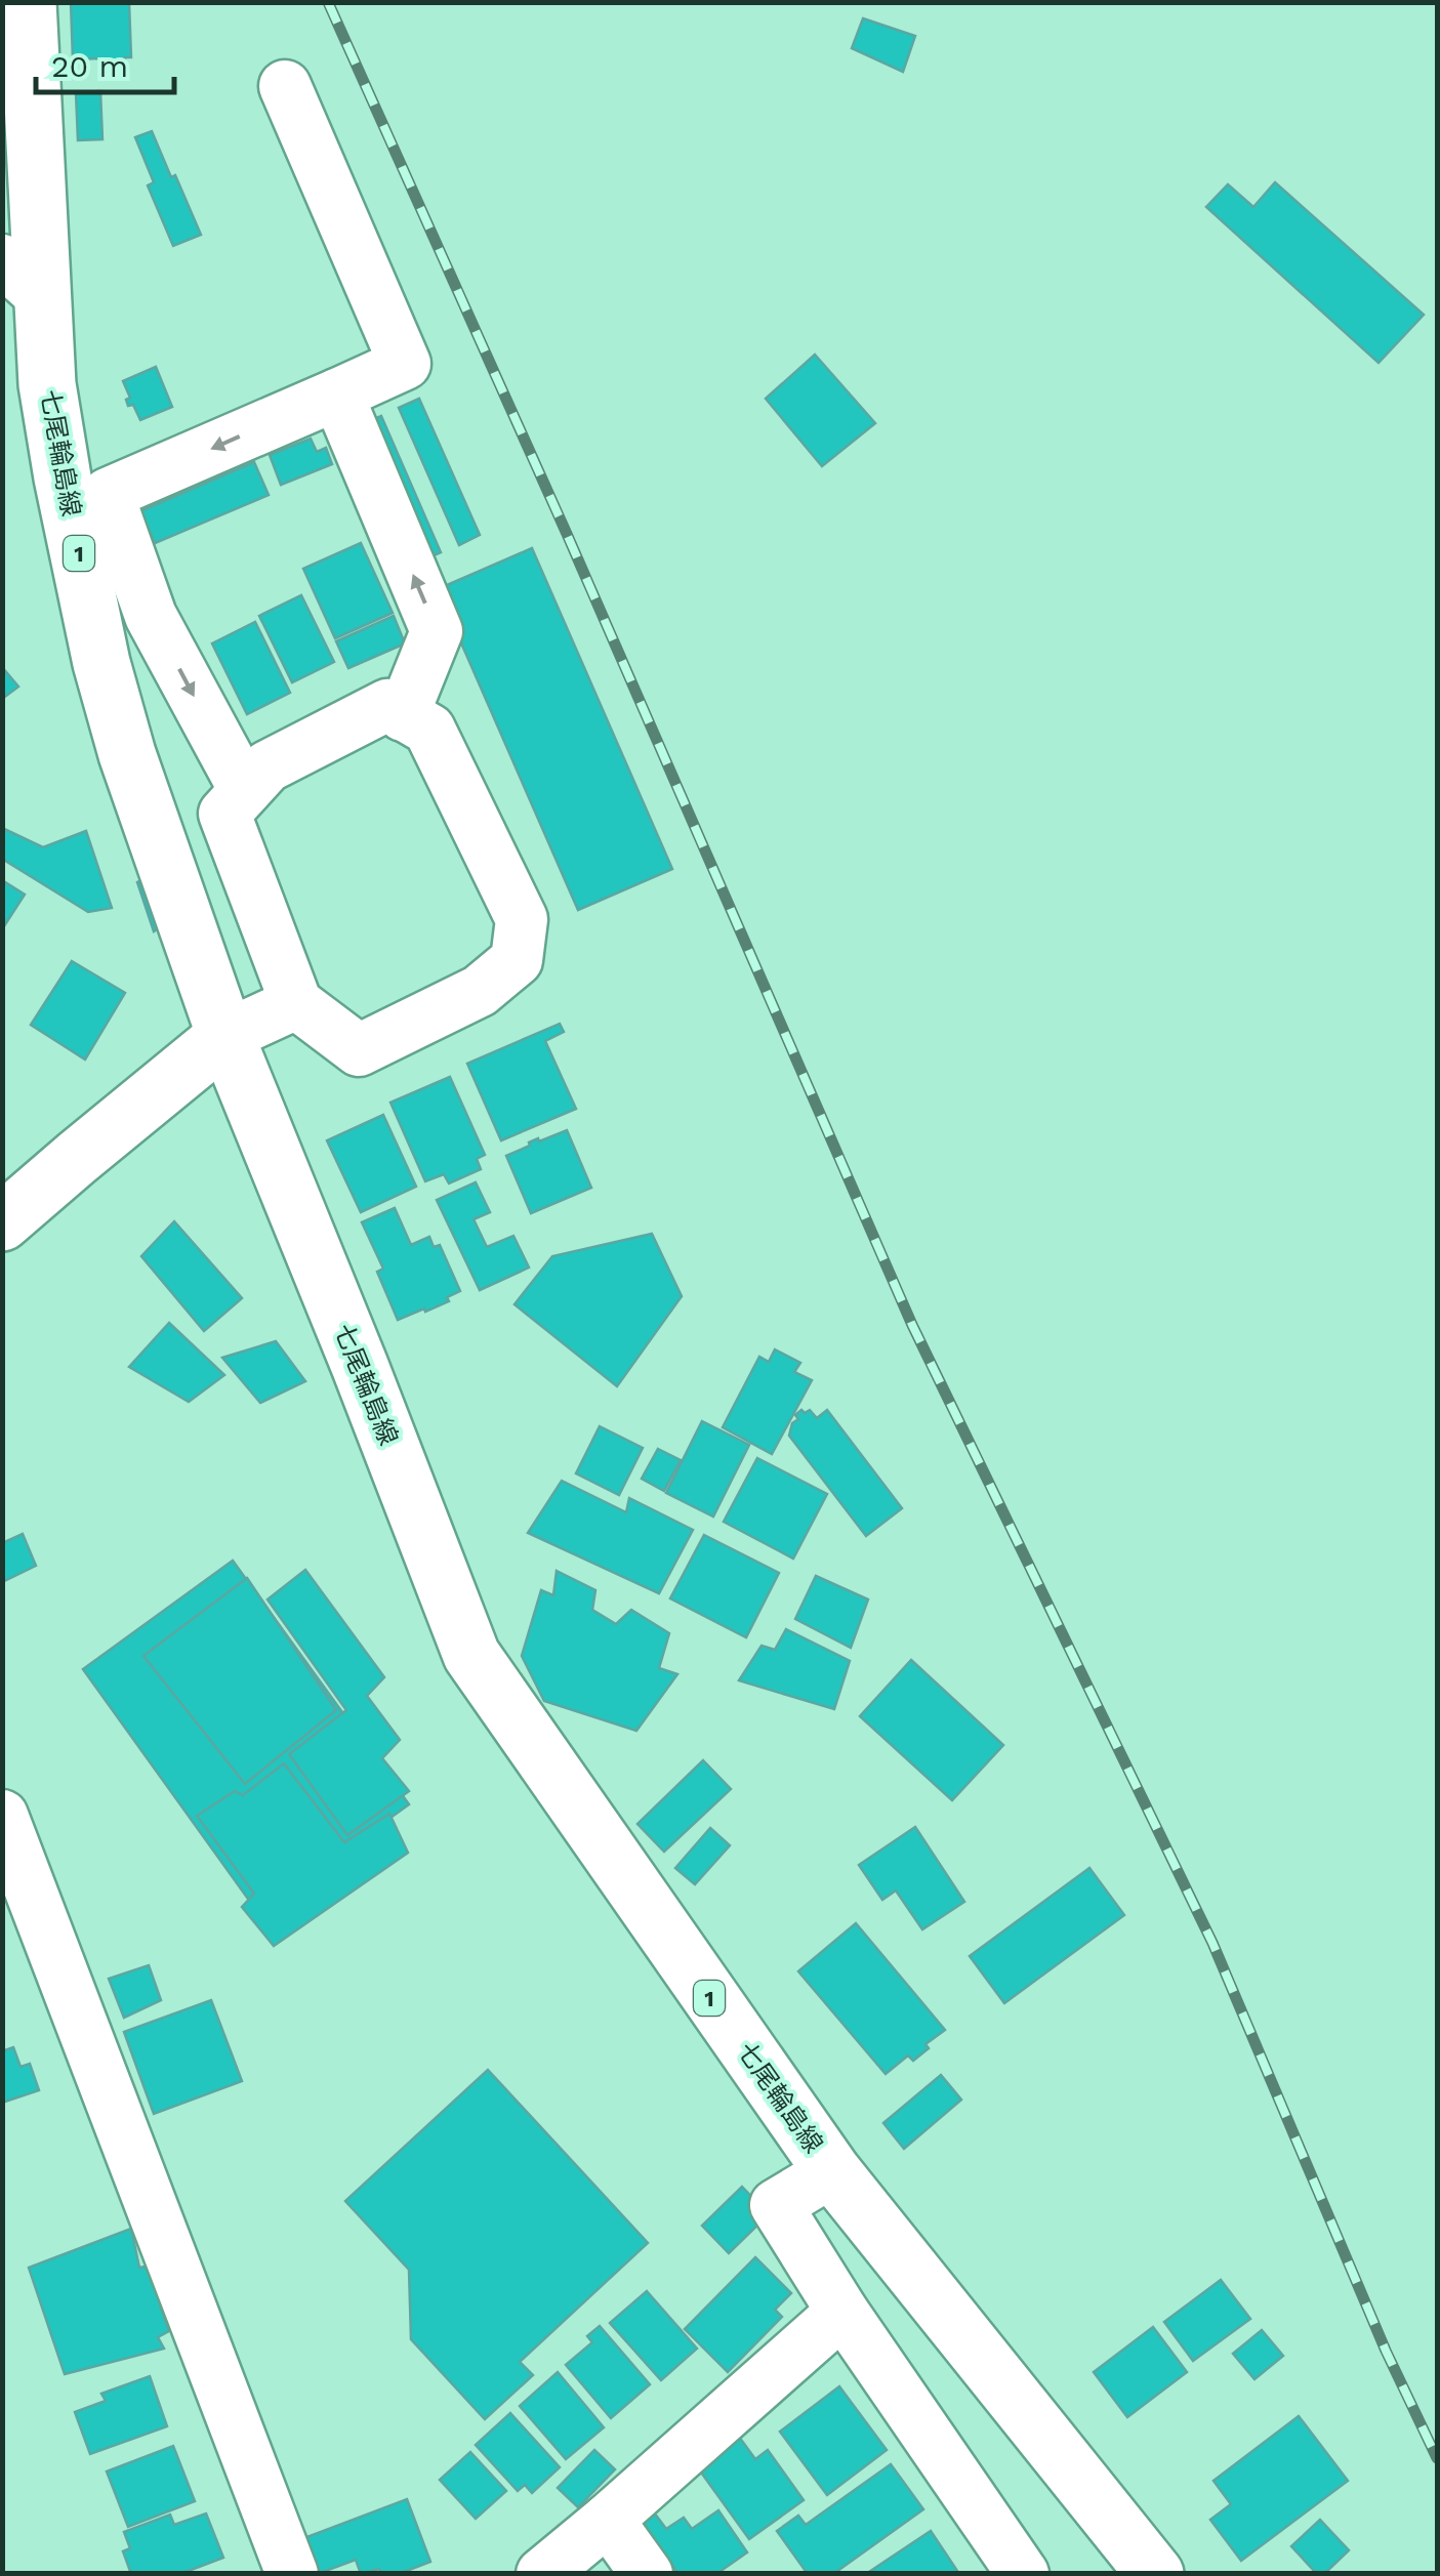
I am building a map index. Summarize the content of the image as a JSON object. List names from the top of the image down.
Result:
{
  "streets": {
    "main road": ["七尾輪島線", "1"]
  },
  "scale_bar": "20 m"
}
